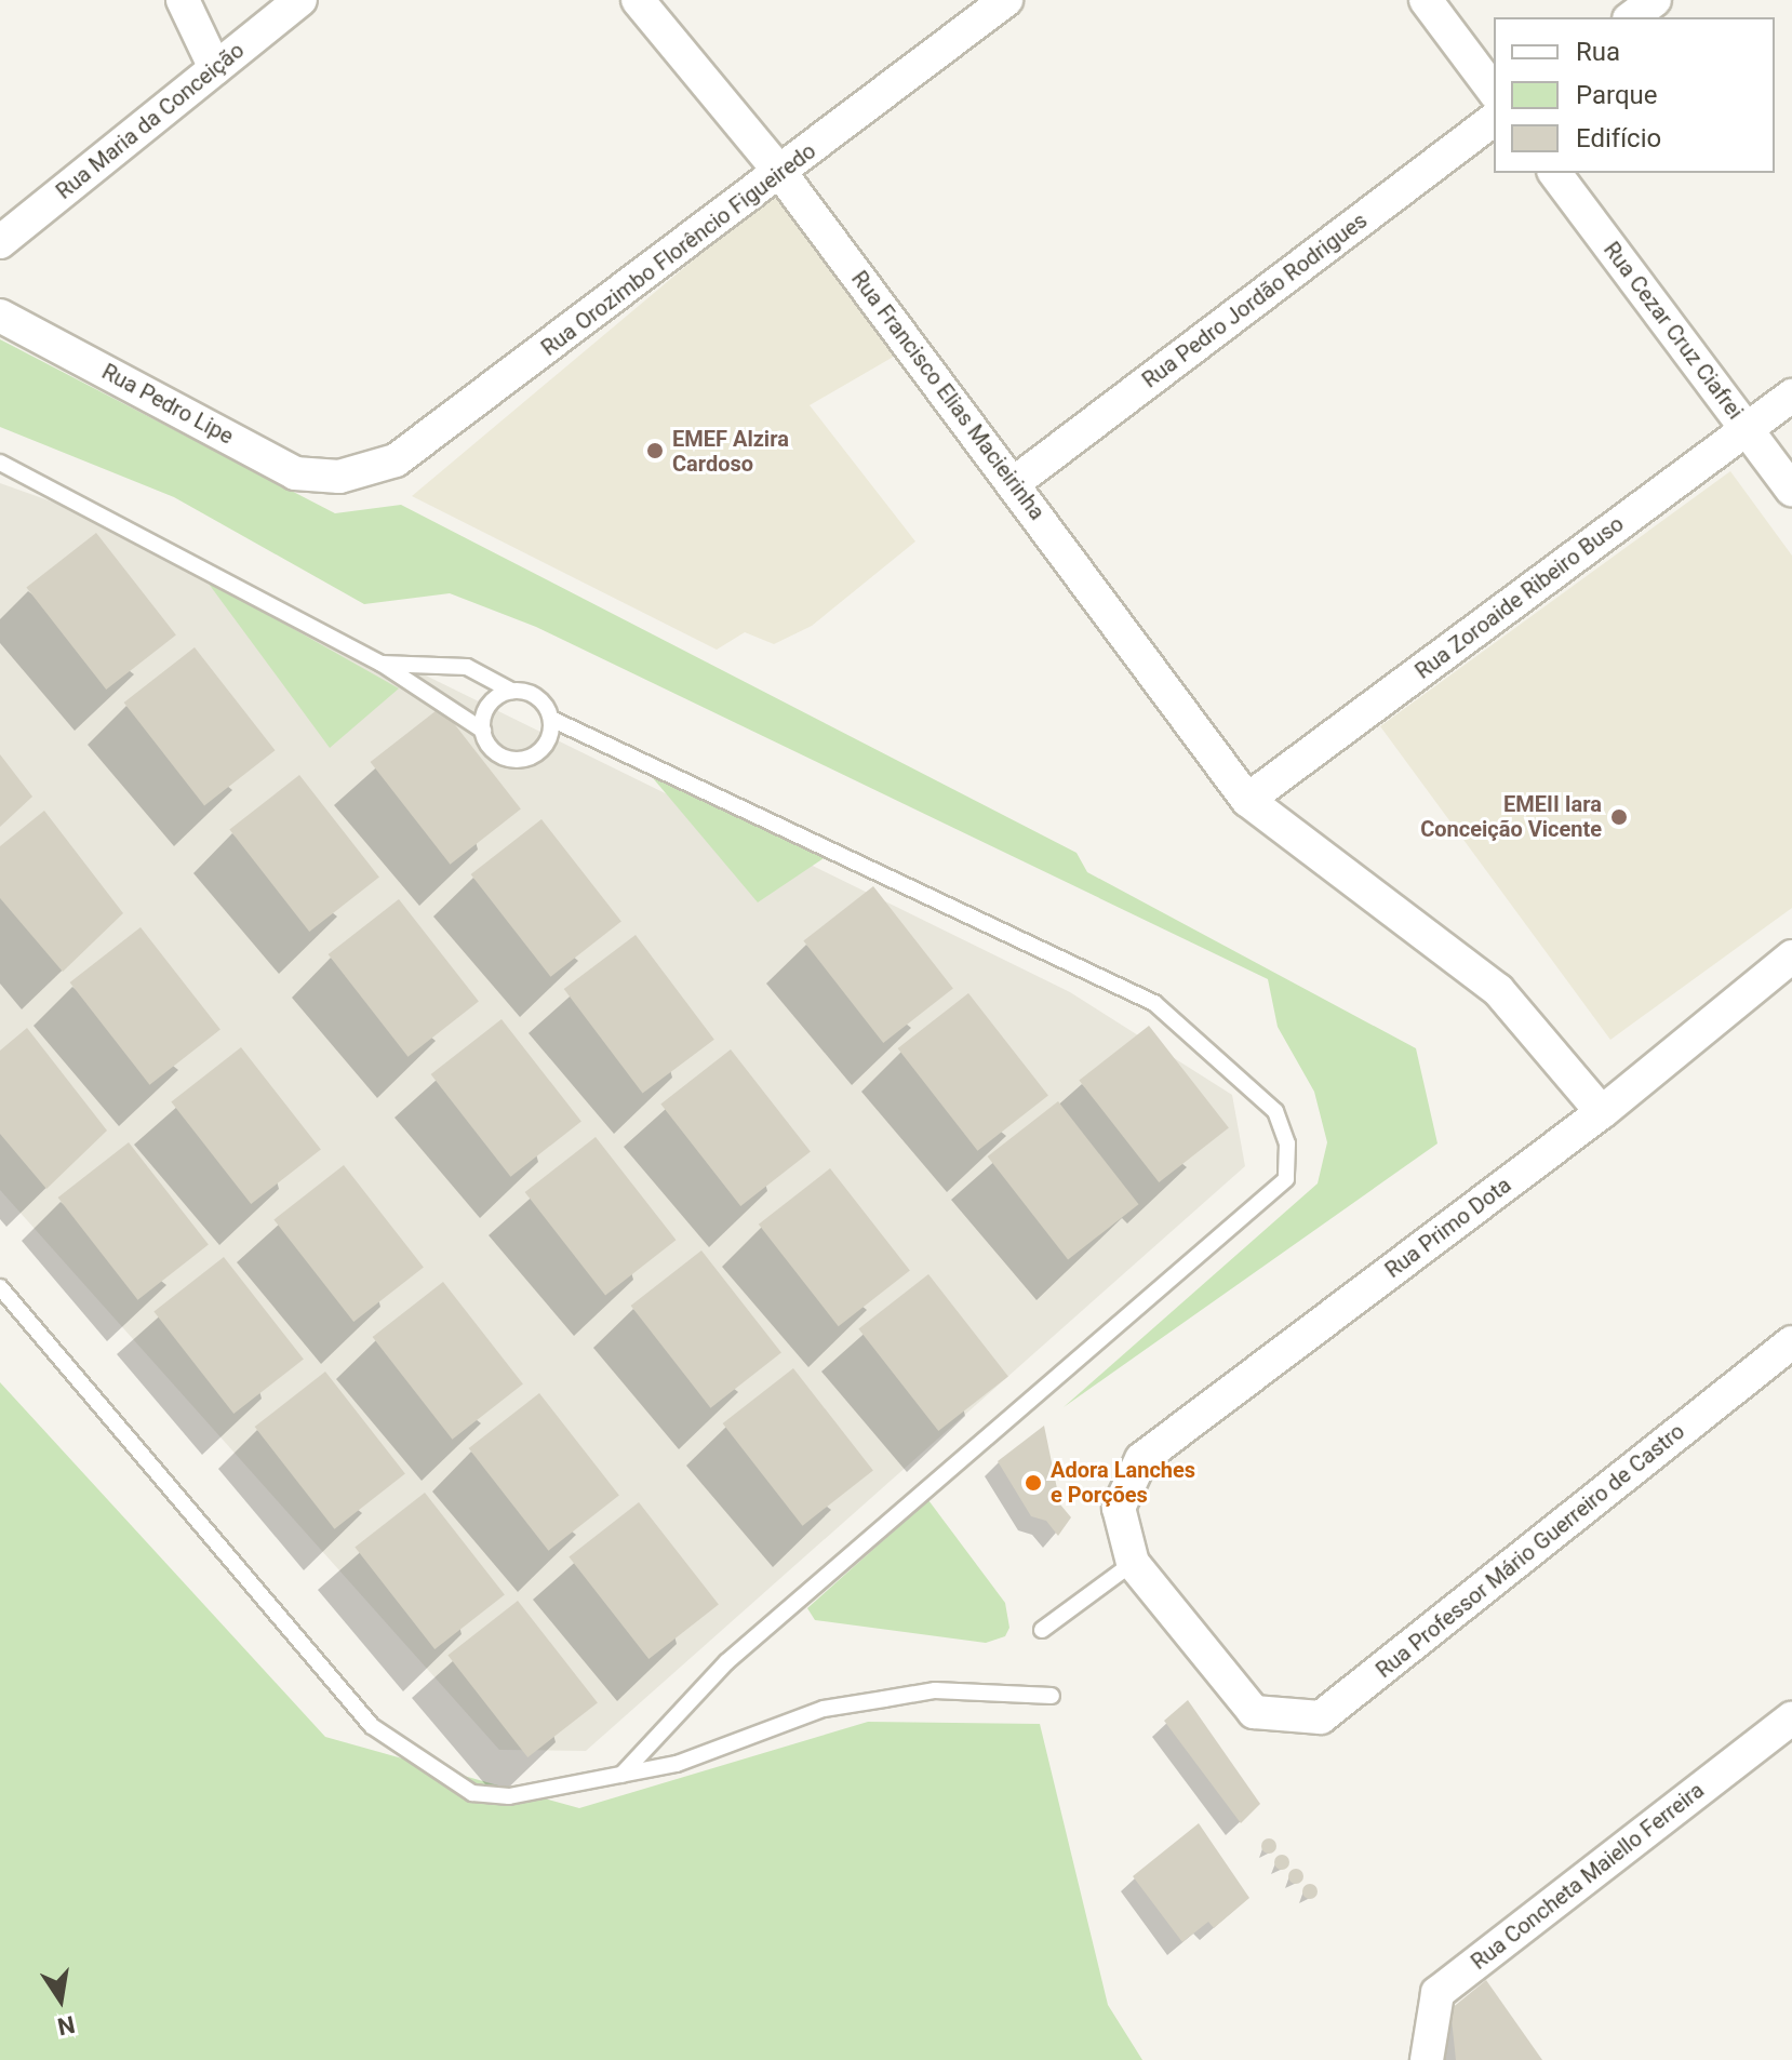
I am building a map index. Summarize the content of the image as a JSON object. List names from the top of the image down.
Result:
{
  "streets": {
    "street": [
      "Rua Maria da Conceição",
      "Rua Orozimbo Florêncio Figueiredo",
      "Rua Pedro Jordão Rodrigues",
      "Rua Cezar Cruz Ciafrei",
      "Rua Francisco Elias Macieirinha",
      "Rua Pedro Lipe",
      "Rua Zoroaide Ribeiro Buso",
      "Rua Primo Dota",
      "Rua Professor Mário Guerreiro de Castro",
      "Rua Concheta Maiello Ferreira"
    ]
  },
  "crossings": [
    ["Rua Orozimbo Florêncio Figueiredo", "Rua Francisco Elias Macieirinha"],
    ["Rua Orozimbo Florêncio Figueiredo", "Rua Pedro Lipe"],
    ["Rua Pedro Jordão Rodrigues", "Rua Francisco Elias Macieirinha"],
    ["Rua Cezar Cruz Ciafrei", "Rua Zoroaide Ribeiro Buso"],
    ["Rua Francisco Elias Macieirinha", "Rua Zoroaide Ribeiro Buso"],
    ["Rua Francisco Elias Macieirinha", "Rua Primo Dota"],
    ["Rua Primo Dota", "Rua Professor Mário Guerreiro de Castro"]
  ],
  "places": ["EMEF Alzira Cardoso", "EMEII Iara Conceição Vicente", "Adora Lanches e Porções"],
  "legend": ["Rua", "Parque", "Edifício"],
  "north": "bottom"
}
